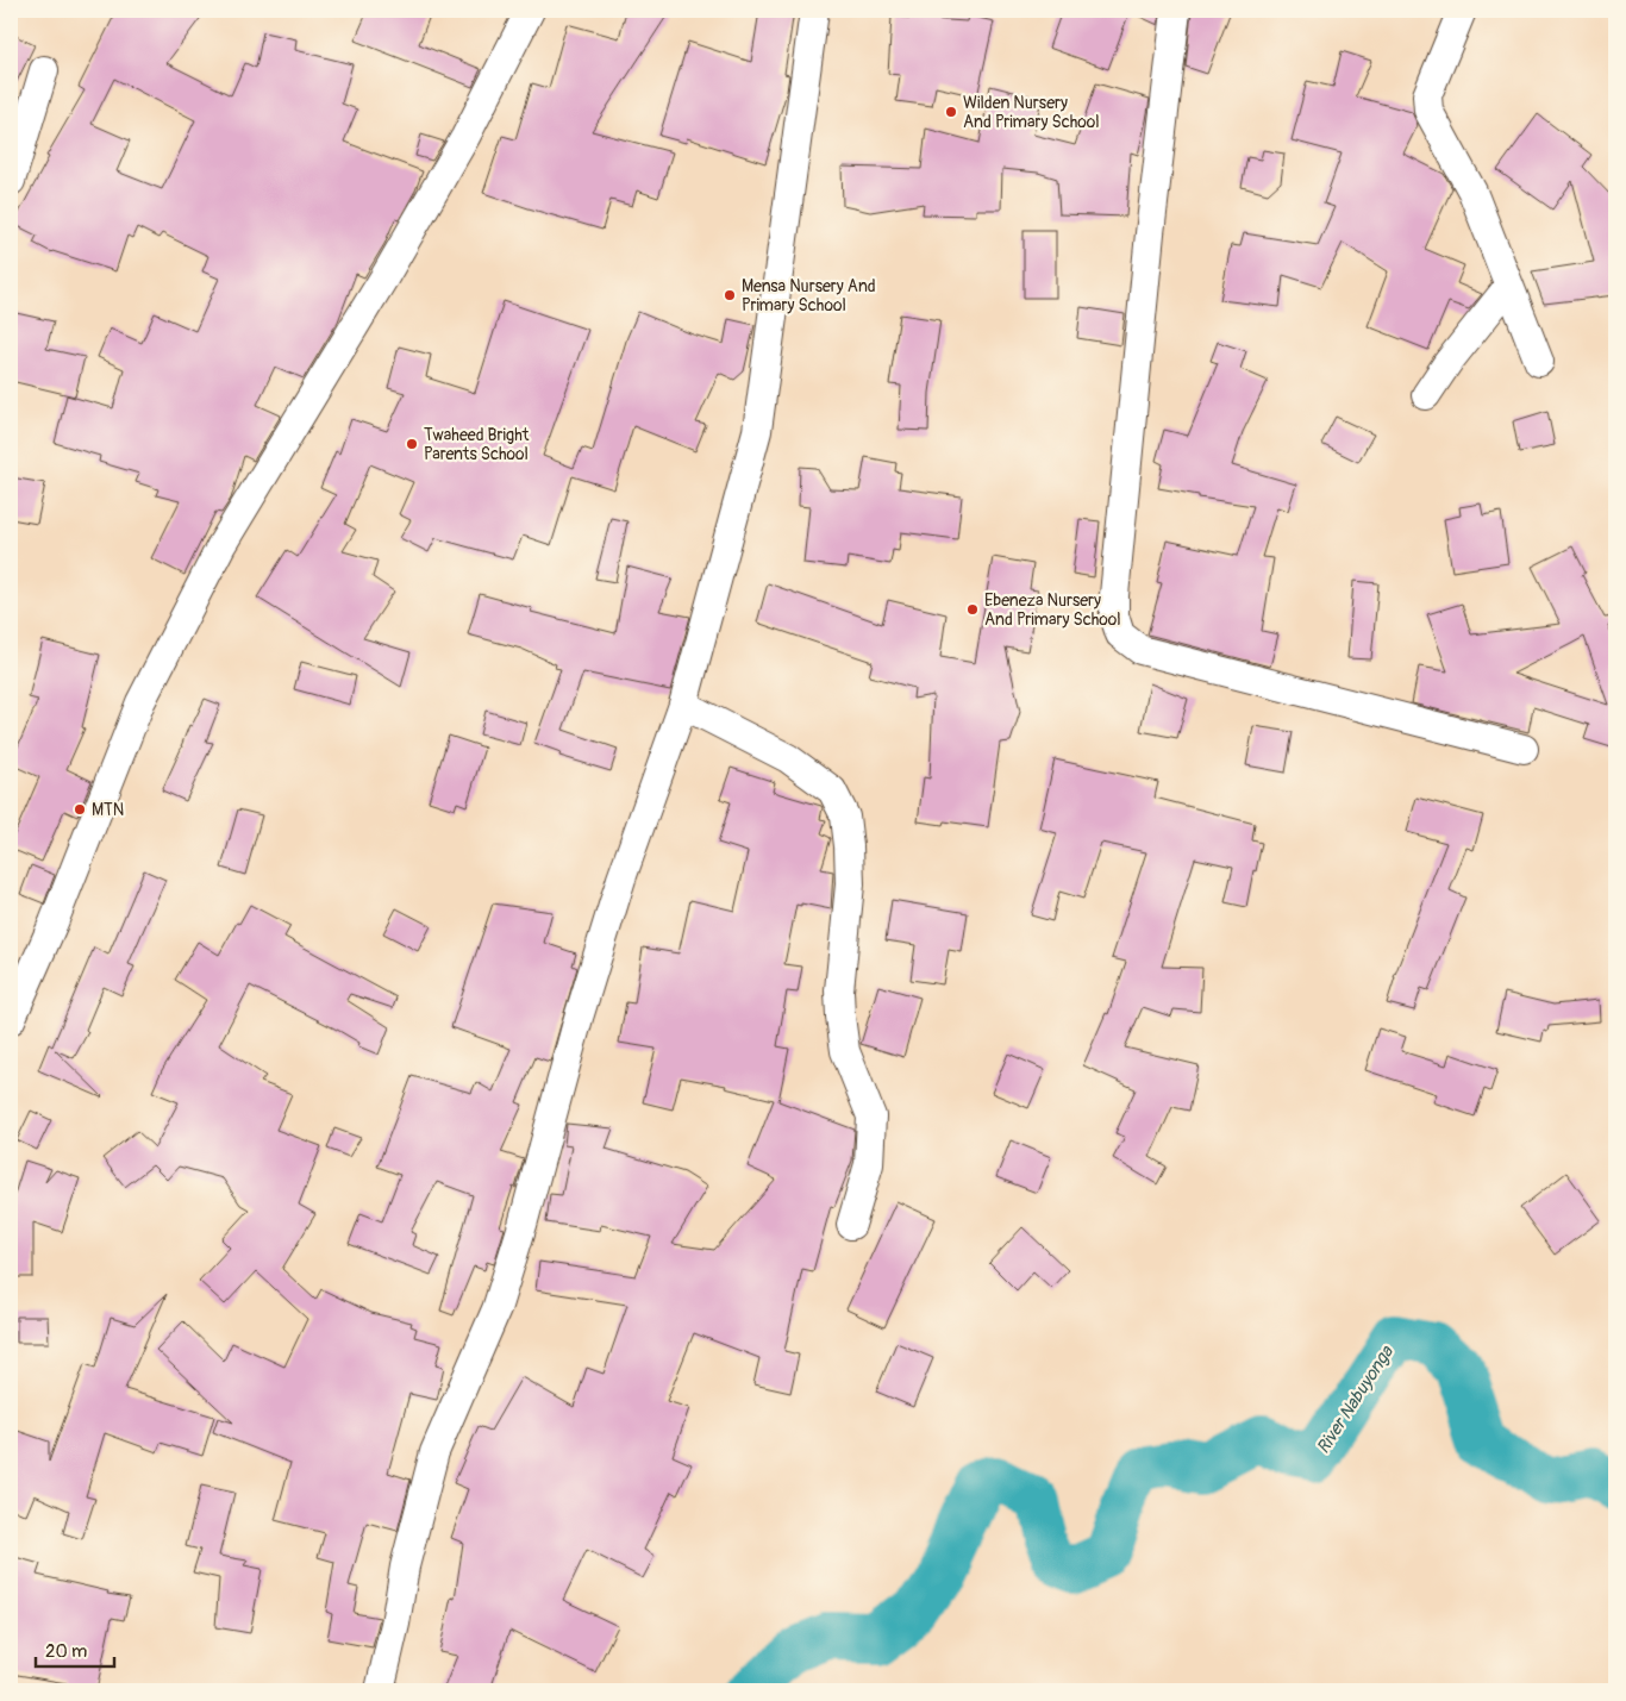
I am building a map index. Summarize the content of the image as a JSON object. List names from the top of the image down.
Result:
{
  "water": ["River Nabuyonga"],
  "places": [
    "Wilden Nursery And Primary School",
    "Mensa Nursery And Primary School",
    "Twaheed Bright Parents School",
    "Ebeneza Nursery And Primary School",
    "MTN"
  ],
  "scale_bar": "20 m"
}
